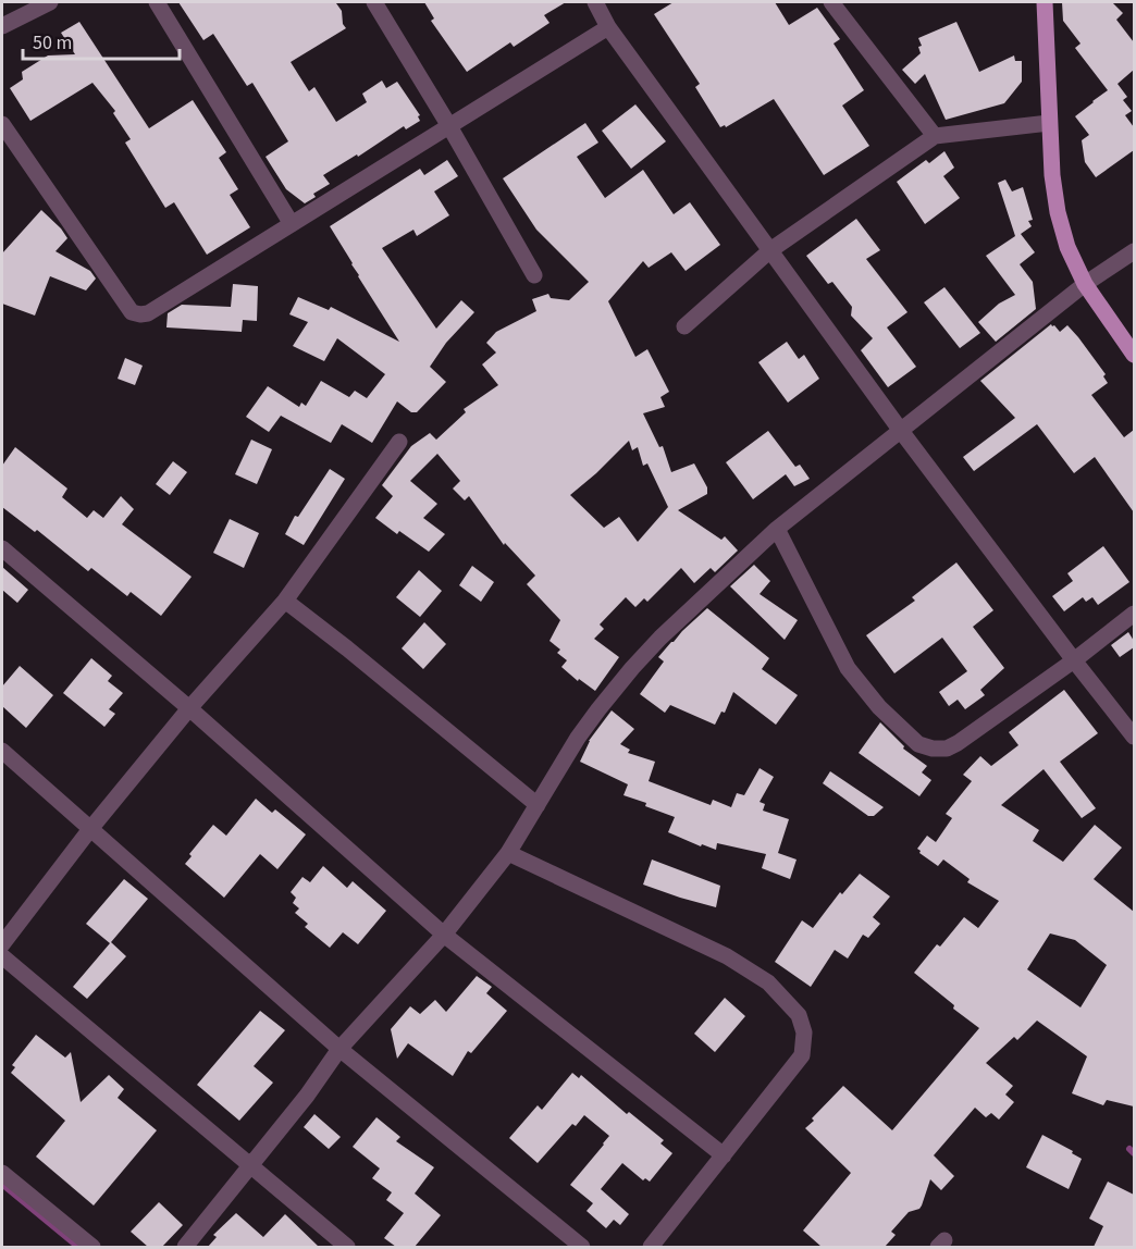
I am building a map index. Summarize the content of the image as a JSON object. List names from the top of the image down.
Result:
{
  "scale_bar": "50 m"
}
